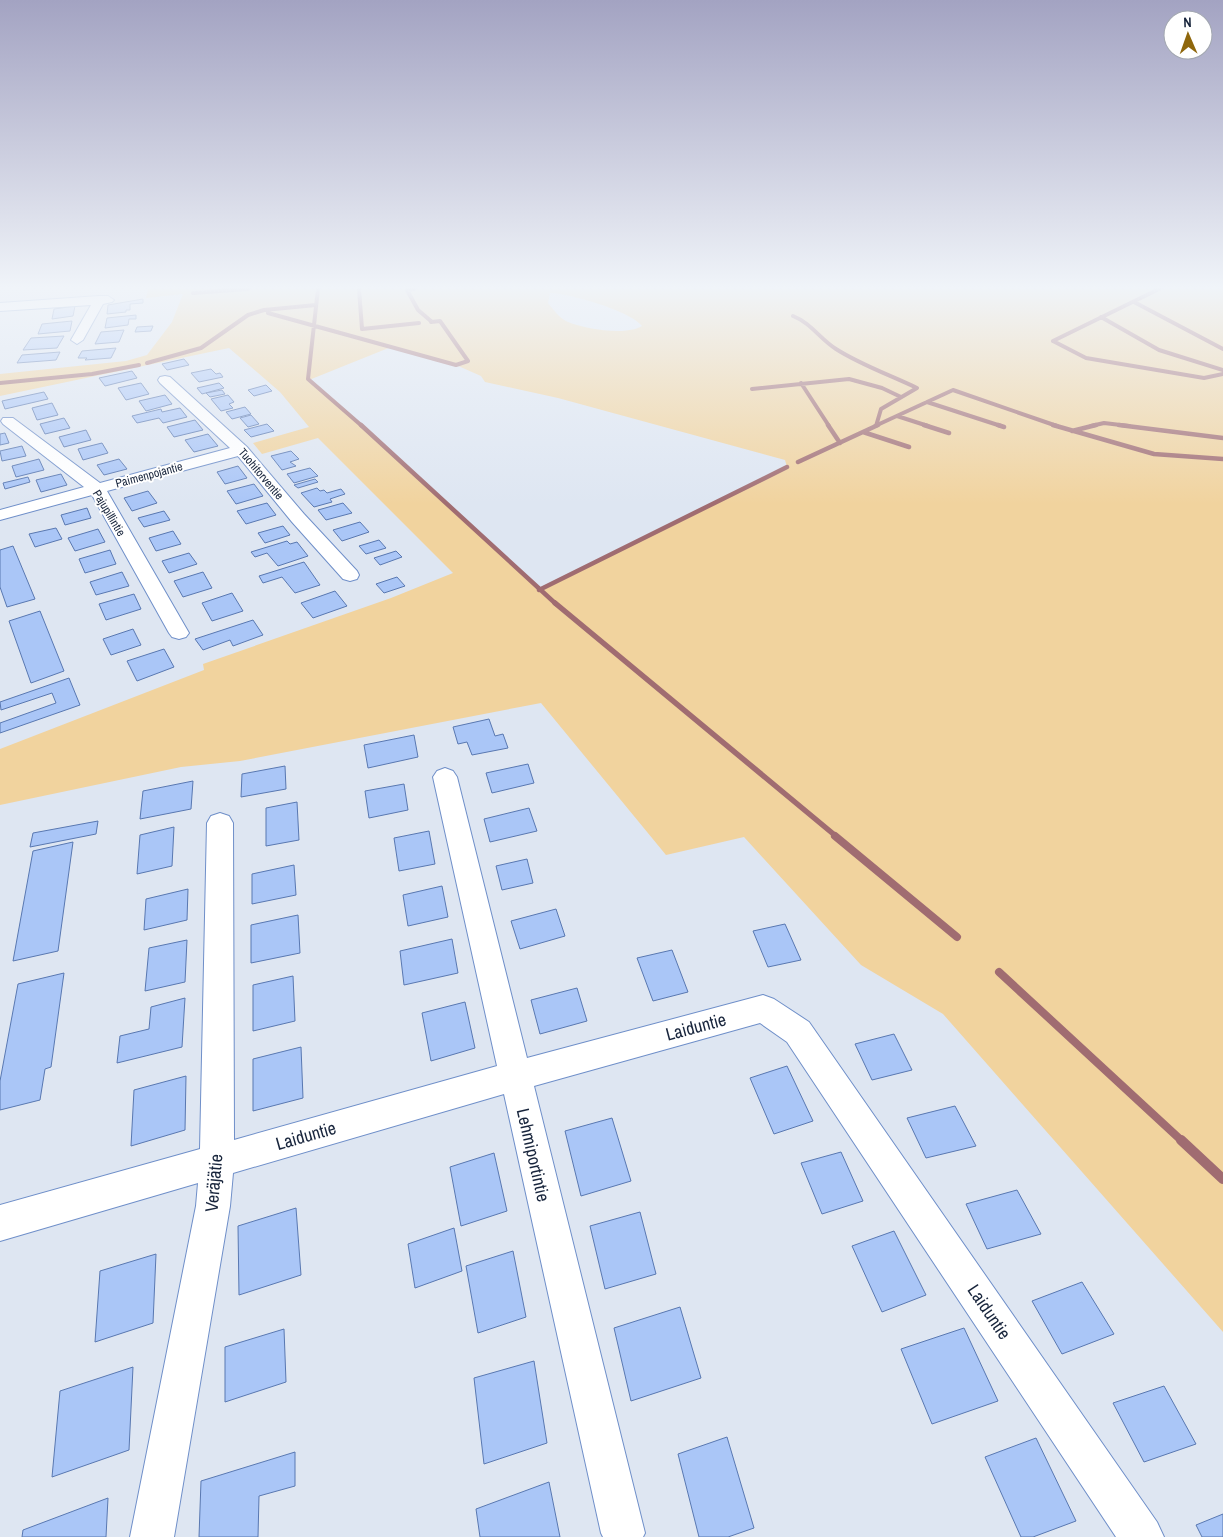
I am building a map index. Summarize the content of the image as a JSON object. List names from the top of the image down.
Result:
{
  "streets": {
    "street": [
      "Tuohitorventie",
      "Paimenpojantie",
      "Pajupillintie",
      "Laiduntie",
      "Lehmiportintie",
      "Veräjätie"
    ]
  },
  "crossings": [
    ["Tuohitorventie", "Paimenpojantie"],
    ["Paimenpojantie", "Pajupillintie"],
    ["Laiduntie", "Lehmiportintie"],
    ["Laiduntie", "Veräjätie"]
  ],
  "north": "top"
}
